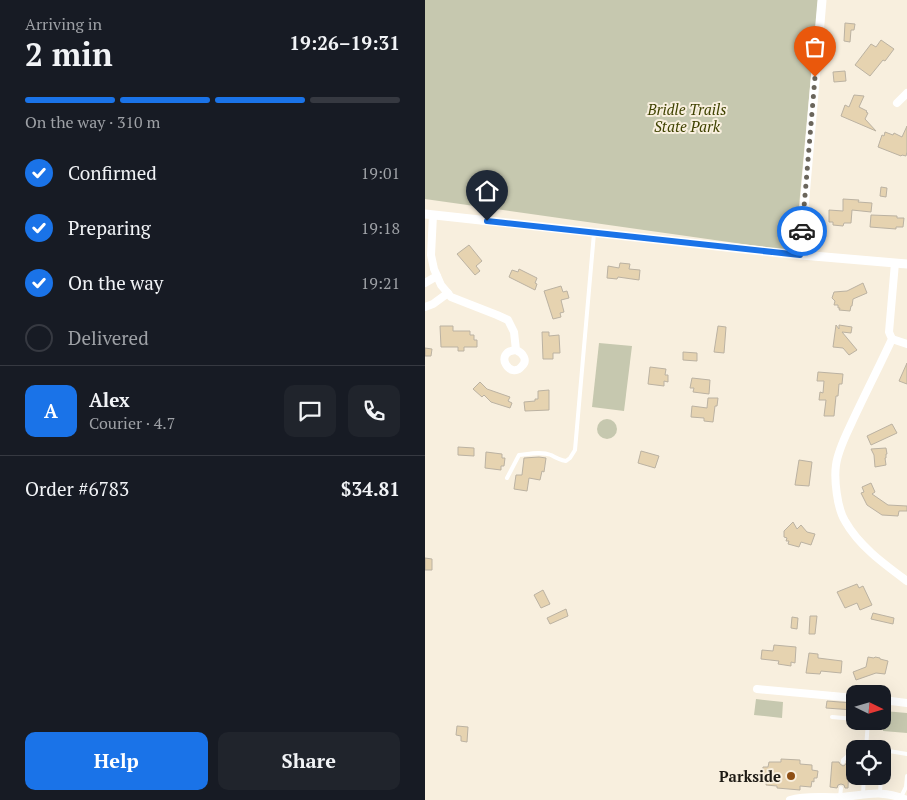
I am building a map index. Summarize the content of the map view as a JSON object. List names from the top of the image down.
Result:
{
  "parks": ["Bridle Trails State Park"],
  "places": ["Parkside"],
  "north": "right",
  "page": {
    "heading": ["2 min", "Arriving in", "19:26–19:31"],
    "panel": [
      "Alex",
      "Courier · 4.7",
      "Order #6783",
      "$34.81"
    ],
    "bar": "On the way · 310 m",
    "list": [
      ["Confirmed", "19:01"],
      ["Preparing", "19:18"],
      ["On the way", "19:21"],
      "Delivered"
    ],
    "round": "A",
    "buttons": ["Help", "Share"]
  }
}
